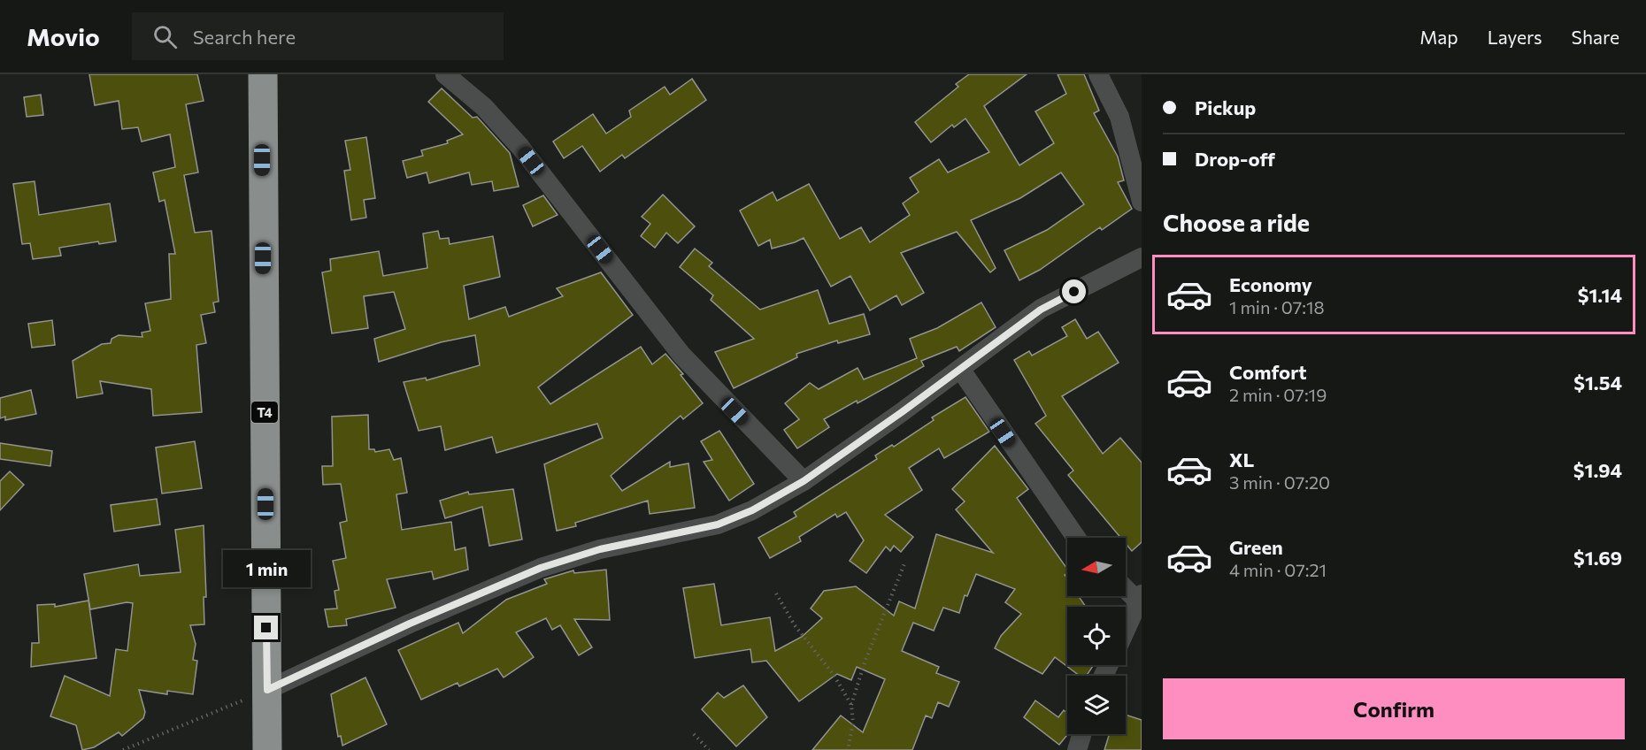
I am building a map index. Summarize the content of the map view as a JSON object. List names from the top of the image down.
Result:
{
  "streets": {
    "highway": ["T4"]
  },
  "north": "left",
  "page": {
    "header": "Movio",
    "search": "Search here",
    "nav": ["Map", "Layers", "Share"],
    "banner": ["Pickup", "Drop-off"],
    "heading": "Choose a ride",
    "list": [
      {
        "name": "Economy",
        "note": "1 min · 07:18",
        "value": "$1.14"
      },
      {
        "name": "Comfort",
        "note": "2 min · 07:19",
        "value": "$1.54"
      },
      {
        "name": "XL",
        "note": "3 min · 07:20",
        "value": "$1.94"
      },
      {
        "name": "Green",
        "note": "4 min · 07:21",
        "value": "$1.69"
      }
    ],
    "bubble": "1 min",
    "buttons": "Confirm"
  }
}
